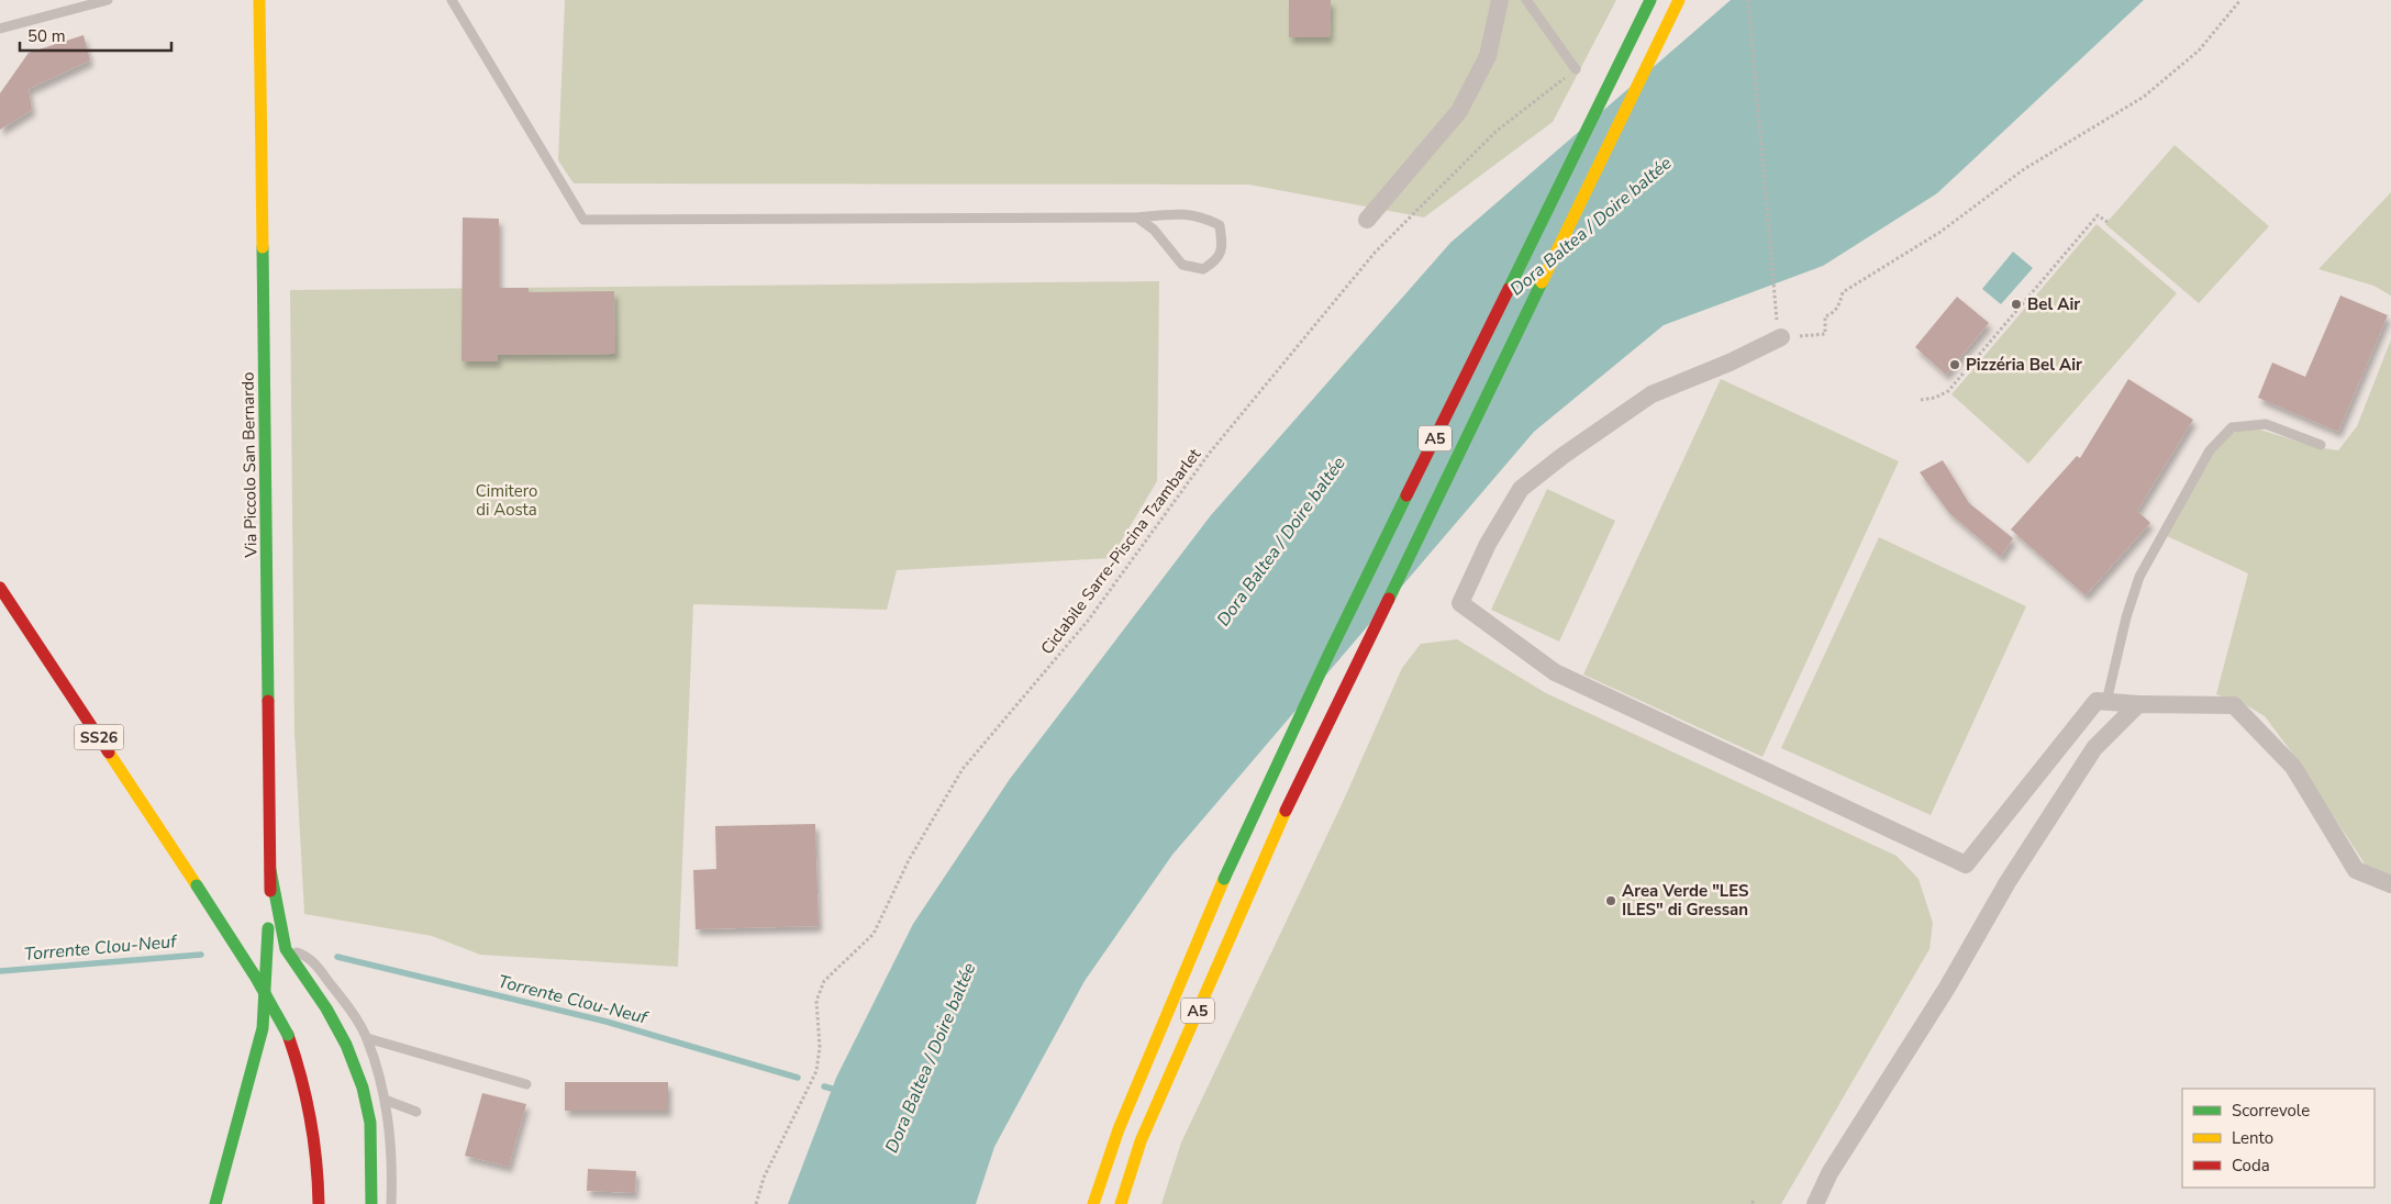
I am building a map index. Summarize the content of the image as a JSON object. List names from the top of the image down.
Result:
{
  "streets": {
    "main road": ["A5", "Via Piccolo San Bernardo", "SS26"],
    "path": ["Ciclabile Sarre-Piscina Tzambarlet"]
  },
  "water": ["Dora Baltea / Doire baltée", "Torrente Clou-Neuf"],
  "parks": ["Cimitero di Aosta"],
  "places": ["Bel Air", "Pizzéria Bel Air", "Area Verde \"LES ILES\" di Gressan"],
  "legend": ["Scorrevole", "Lento", "Coda"],
  "scale_bar": "50 m"
}
